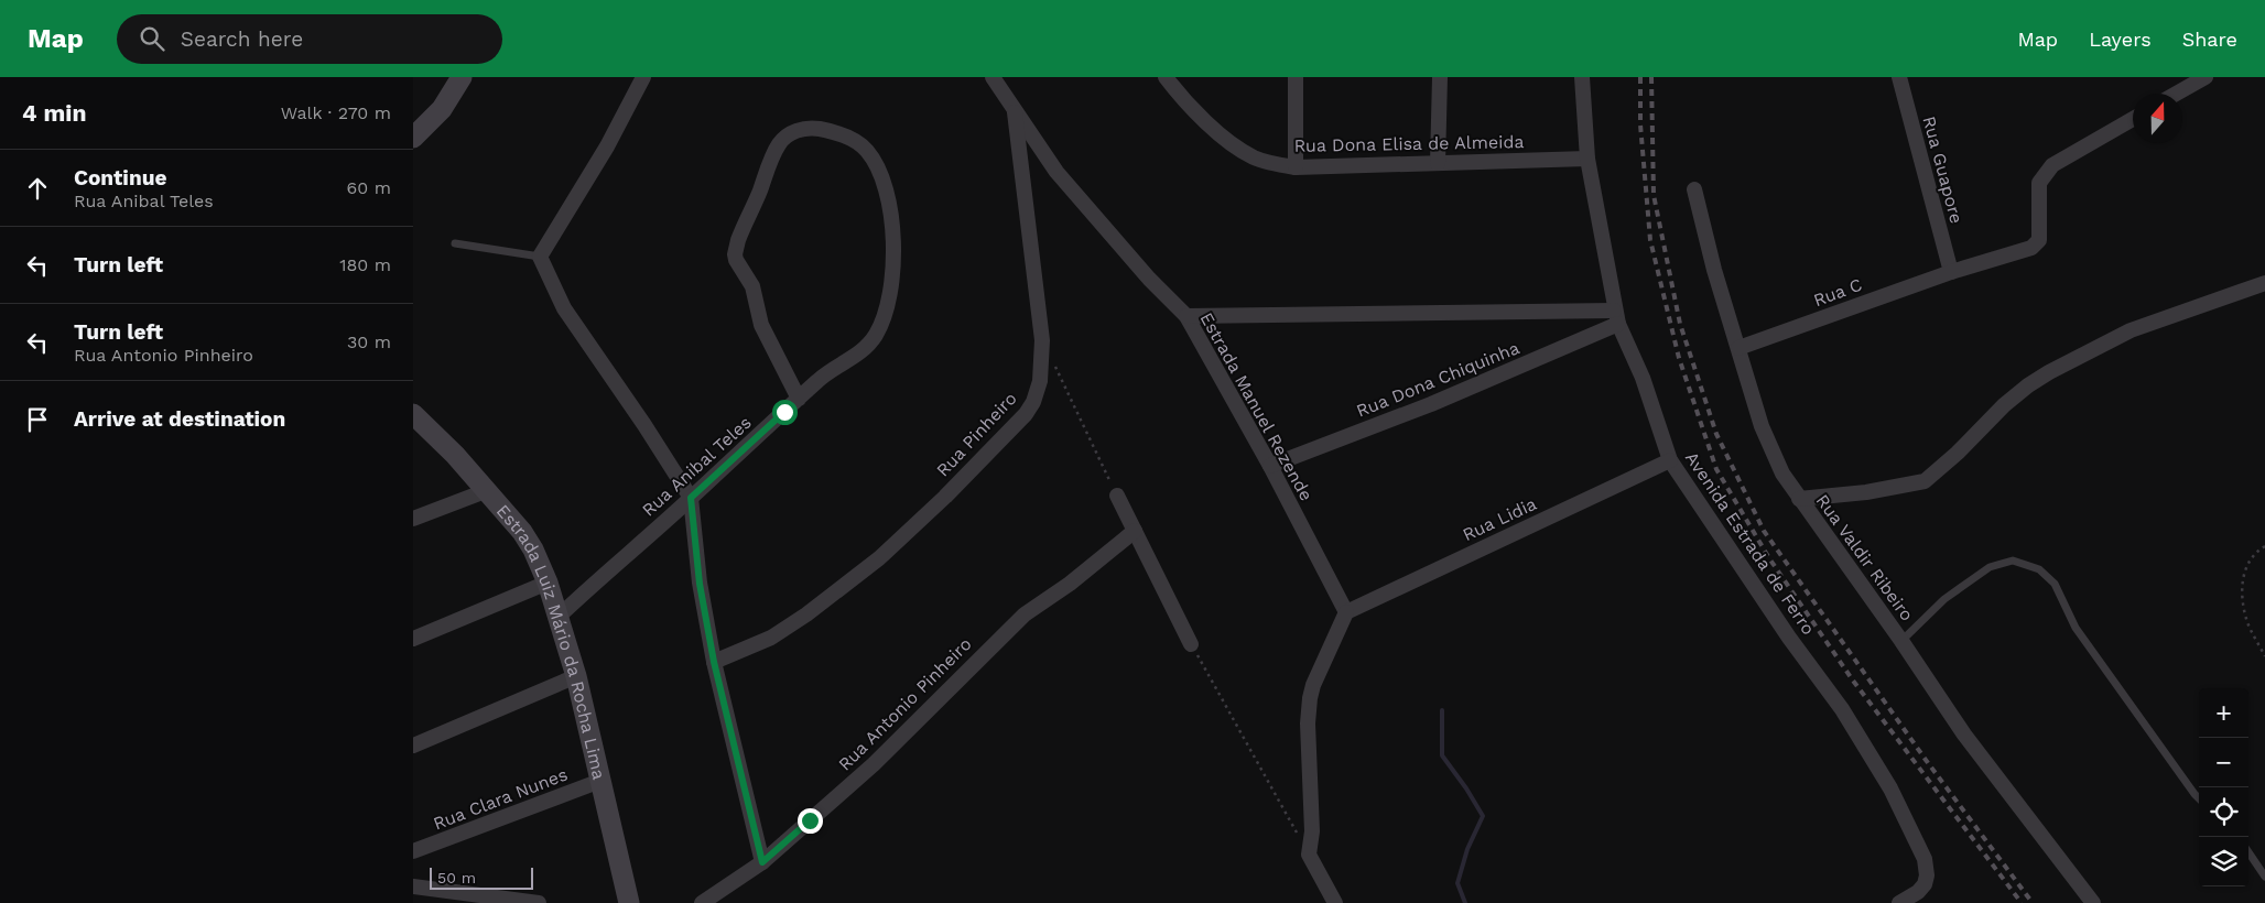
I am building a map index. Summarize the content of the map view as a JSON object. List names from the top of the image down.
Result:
{
  "streets": {
    "main road": ["Estrada Luiz Mário da Rocha Lima"],
    "street": [
      "Rua Dona Elisa de Almeida",
      "Rua Guapore",
      "Rua C",
      "Rua Dona Chiquinha",
      "Estrada Manuel Rezende",
      "Rua Pinheiro",
      "Rua Anibal Teles",
      "Rua Lidia",
      "Avenida Estrada de Ferro",
      "Rua Valdir Ribeiro",
      "Rua Antonio Pinheiro",
      "Rua Clara Nunes"
    ]
  },
  "crossings": [
    ["Rua Dona Elisa de Almeida", "Avenida Estrada de Ferro"],
    ["Rua Guapore", "Rua C"],
    ["Rua C", "Rua Valdir Ribeiro"],
    ["Rua Dona Chiquinha", "Estrada Manuel Rezende"],
    ["Rua Dona Chiquinha", "Avenida Estrada de Ferro"],
    ["Estrada Manuel Rezende", "Rua Pinheiro"],
    ["Estrada Manuel Rezende", "Rua Lidia"],
    ["Rua Anibal Teles", "Estrada Luiz Mário da Rocha Lima"],
    ["Rua Lidia", "Avenida Estrada de Ferro"],
    ["Estrada Luiz Mário da Rocha Lima", "Rua Clara Nunes"]
  ],
  "scale_bar": "50 m",
  "north": "top",
  "page": {
    "header": "Map",
    "search": "Search here",
    "nav": ["Map", "Layers", "Share"],
    "heading": ["4 min", "Walk · 270 m"],
    "list": [
      ["Continue", "Rua Anibal Teles", "60 m"],
      ["Turn left", "180 m"],
      ["Turn left", "Rua Antonio Pinheiro", "30 m"],
      "Arrive at destination"
    ],
    "map_buttons": ["+", "−"],
    "scale": "50 m"
  }
}
